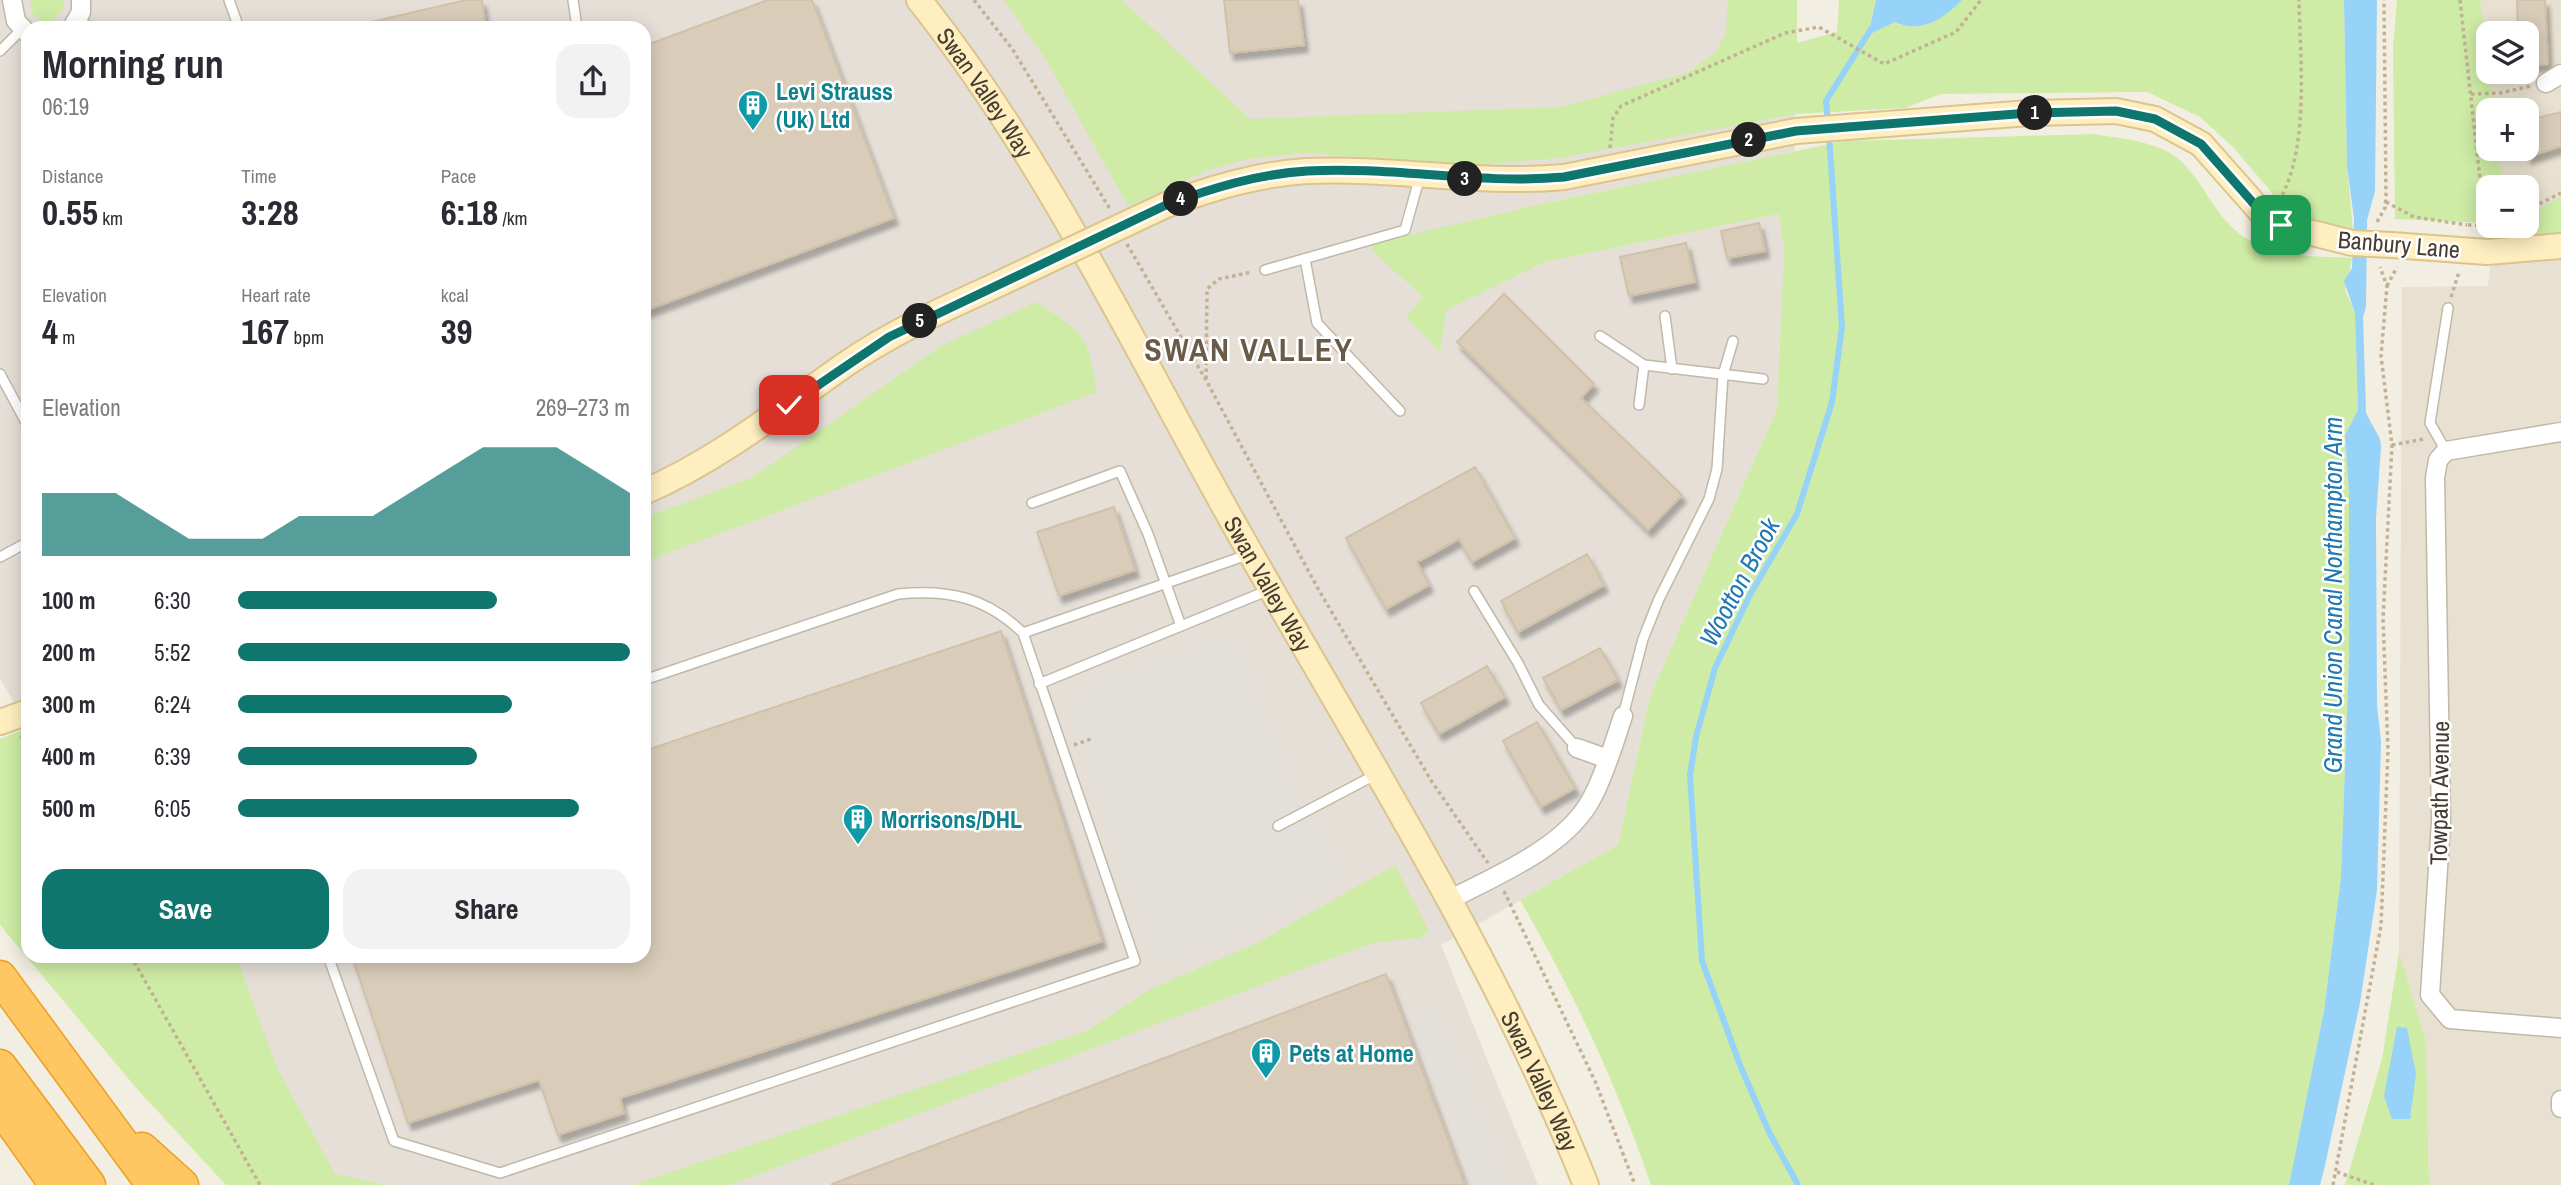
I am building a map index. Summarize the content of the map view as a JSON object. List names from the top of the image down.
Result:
{
  "streets": {
    "street": ["Swan Valley Way", "Banbury Lane", "Towpath Avenue"]
  },
  "districts": ["SWAN VALLEY"],
  "water": ["Wootton Brook", "Grand Union Canal Northampton Arm"],
  "places": {
    "building": ["Levi Strauss (Uk) Ltd", "Morrisons/DHL", "Pets at Home"]
  },
  "page": {
    "map_buttons": ["+", "−"],
    "heading": ["Morning run", "06:19"],
    "pins": [
      "1",
      "2",
      "3",
      "4",
      "5"
    ],
    "stats": [
      ["Distance", "0.55 km"],
      ["Time", "3:28"],
      ["Pace", "6:18 /km"],
      ["Elevation", "4 m"],
      ["Heart rate", "167 bpm"],
      ["kcal", "39"]
    ],
    "chart": ["Elevation", "269–273 m"],
    "list": [
      {
        "name": "100 m",
        "note": "6:30"
      },
      {
        "name": "200 m",
        "note": "5:52"
      },
      {
        "name": "300 m",
        "note": "6:24"
      },
      {
        "name": "400 m",
        "note": "6:39"
      },
      {
        "name": "500 m",
        "note": "6:05"
      }
    ],
    "buttons": ["Save", "Share"]
  }
}
